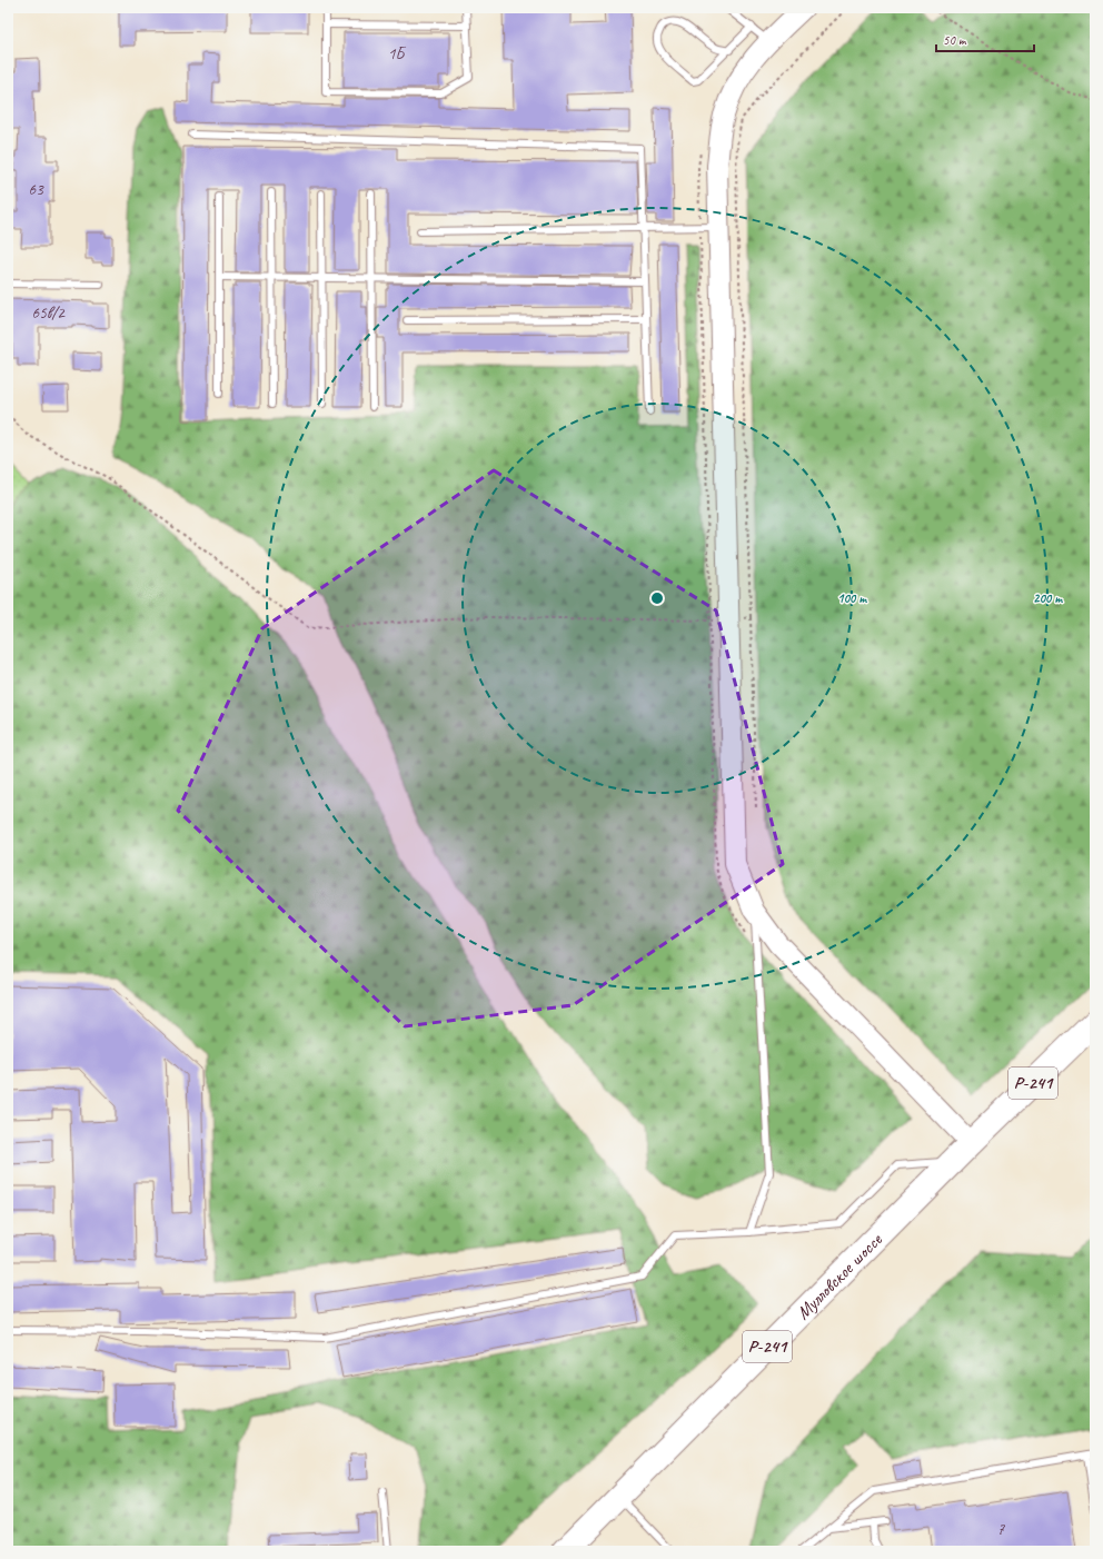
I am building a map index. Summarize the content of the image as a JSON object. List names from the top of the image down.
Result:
{
  "streets": {
    "highway": ["Р-241", "Мулловское шоссе"]
  },
  "house_numbers": [
    "1Б",
    "63",
    "65в/2",
    "7"
  ],
  "scale_bar": "50 m",
  "rings": ["100 m", "200 m"]
}
